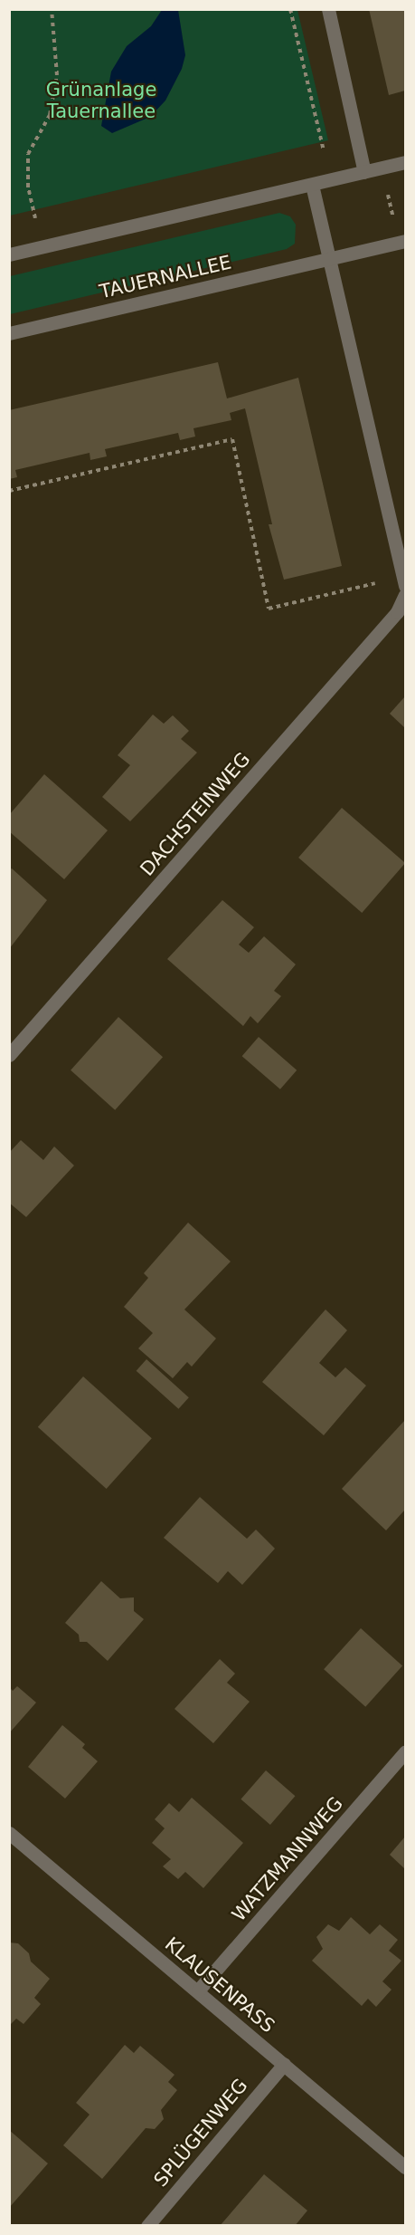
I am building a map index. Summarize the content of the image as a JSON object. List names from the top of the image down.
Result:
{
  "streets": {
    "street": [
      "TAUERNALLEE",
      "DACHSTEINWEG",
      "WATZMANNWEG",
      "KLAUSENPASS",
      "SPLÜGENWEG"
    ]
  },
  "crossings": [
    ["WATZMANNWEG", "KLAUSENPASS"],
    ["KLAUSENPASS", "SPLÜGENWEG"]
  ],
  "parks": ["Grünanlage Tauernallee"]
}
